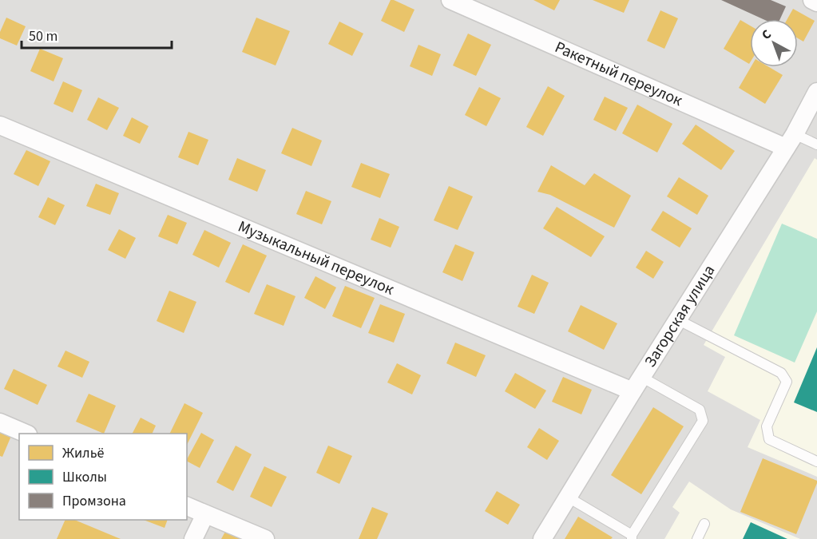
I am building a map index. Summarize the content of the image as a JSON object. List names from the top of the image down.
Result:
{
  "streets": {
    "street": ["Ракетный переулок", "Музыкальный переулок", "Загорская улица"]
  },
  "crossings": [
    ["Ракетный переулок", "Загорская улица"],
    ["Музыкальный переулок", "Загорская улица"]
  ],
  "legend": ["Жильё", "Школы", "Промзона"],
  "scale_bar": "50 m",
  "north": "top left"
}
